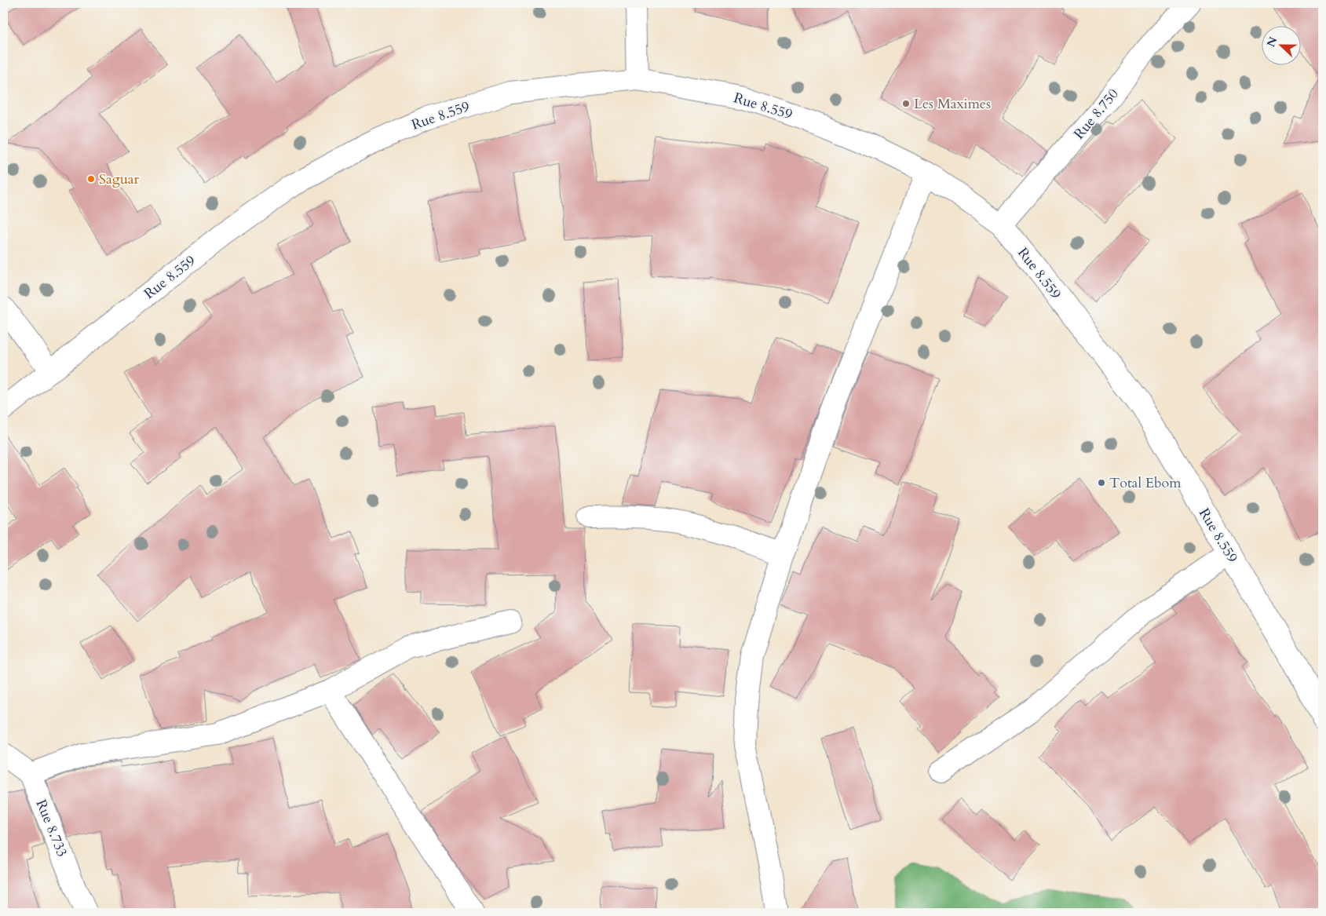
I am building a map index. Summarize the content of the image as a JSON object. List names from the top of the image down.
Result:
{
  "streets": {
    "street": ["Rue 8.559", "Rue 8.750", "Rue 8.733"]
  },
  "crossings": [
    ["Rue 8.559", "Rue 8.750"]
  ],
  "places": ["Les Maximes", "Saguar", "Total Ebom"],
  "north": "left"
}
